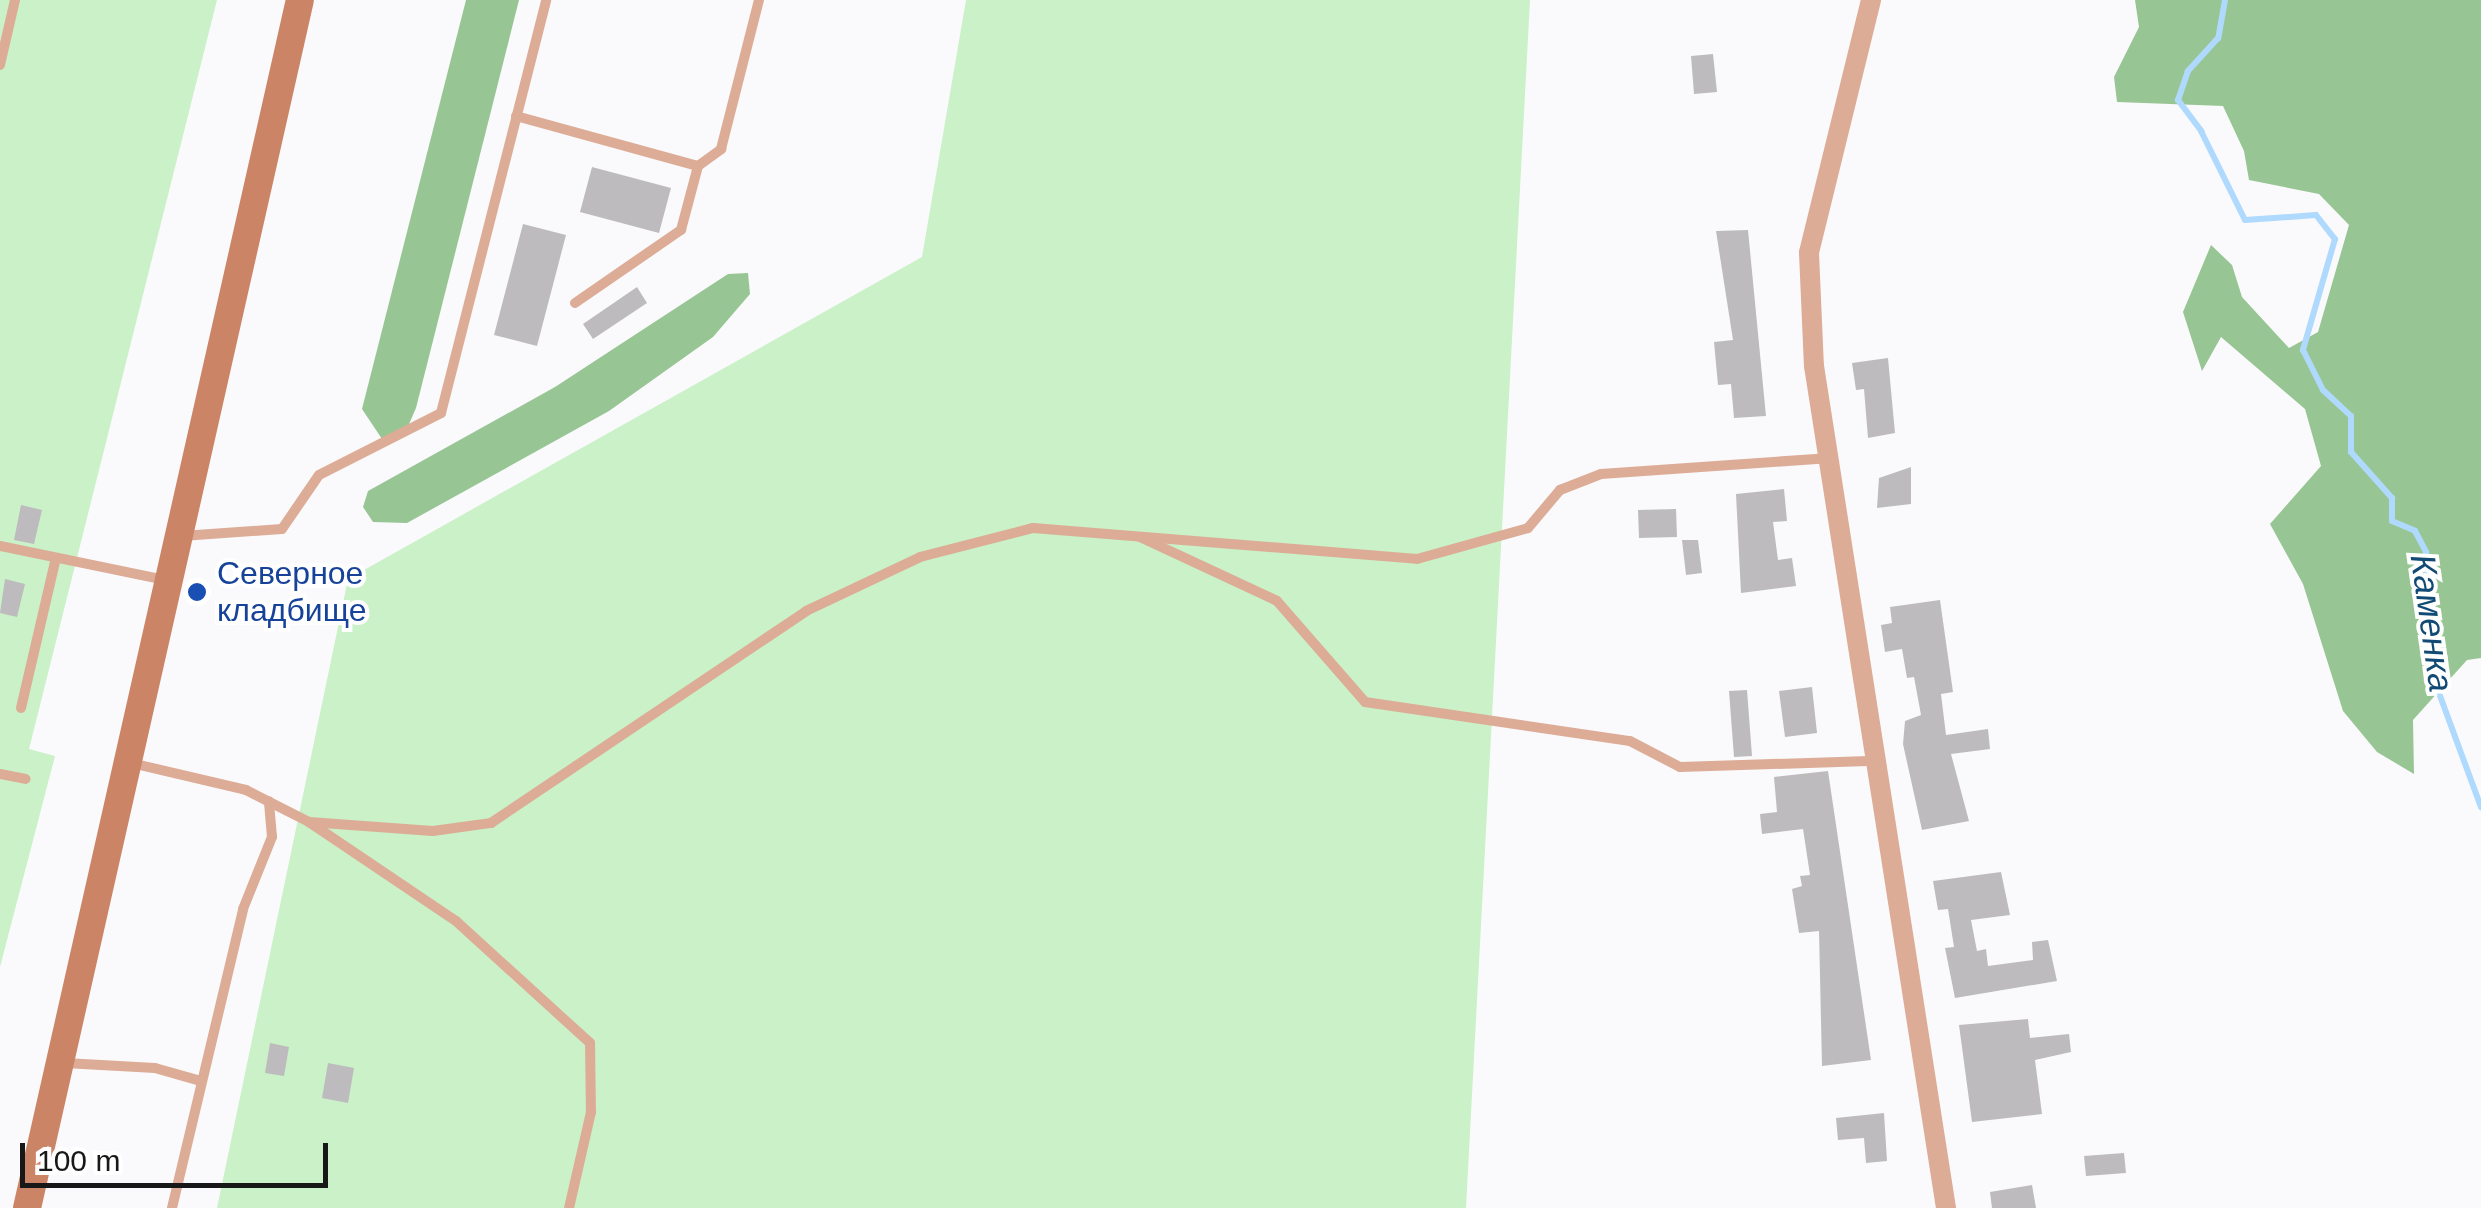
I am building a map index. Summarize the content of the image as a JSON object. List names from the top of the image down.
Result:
{
  "water": ["Каменка"],
  "places": ["Северное кладбище"],
  "scale_bar": "100 m"
}
